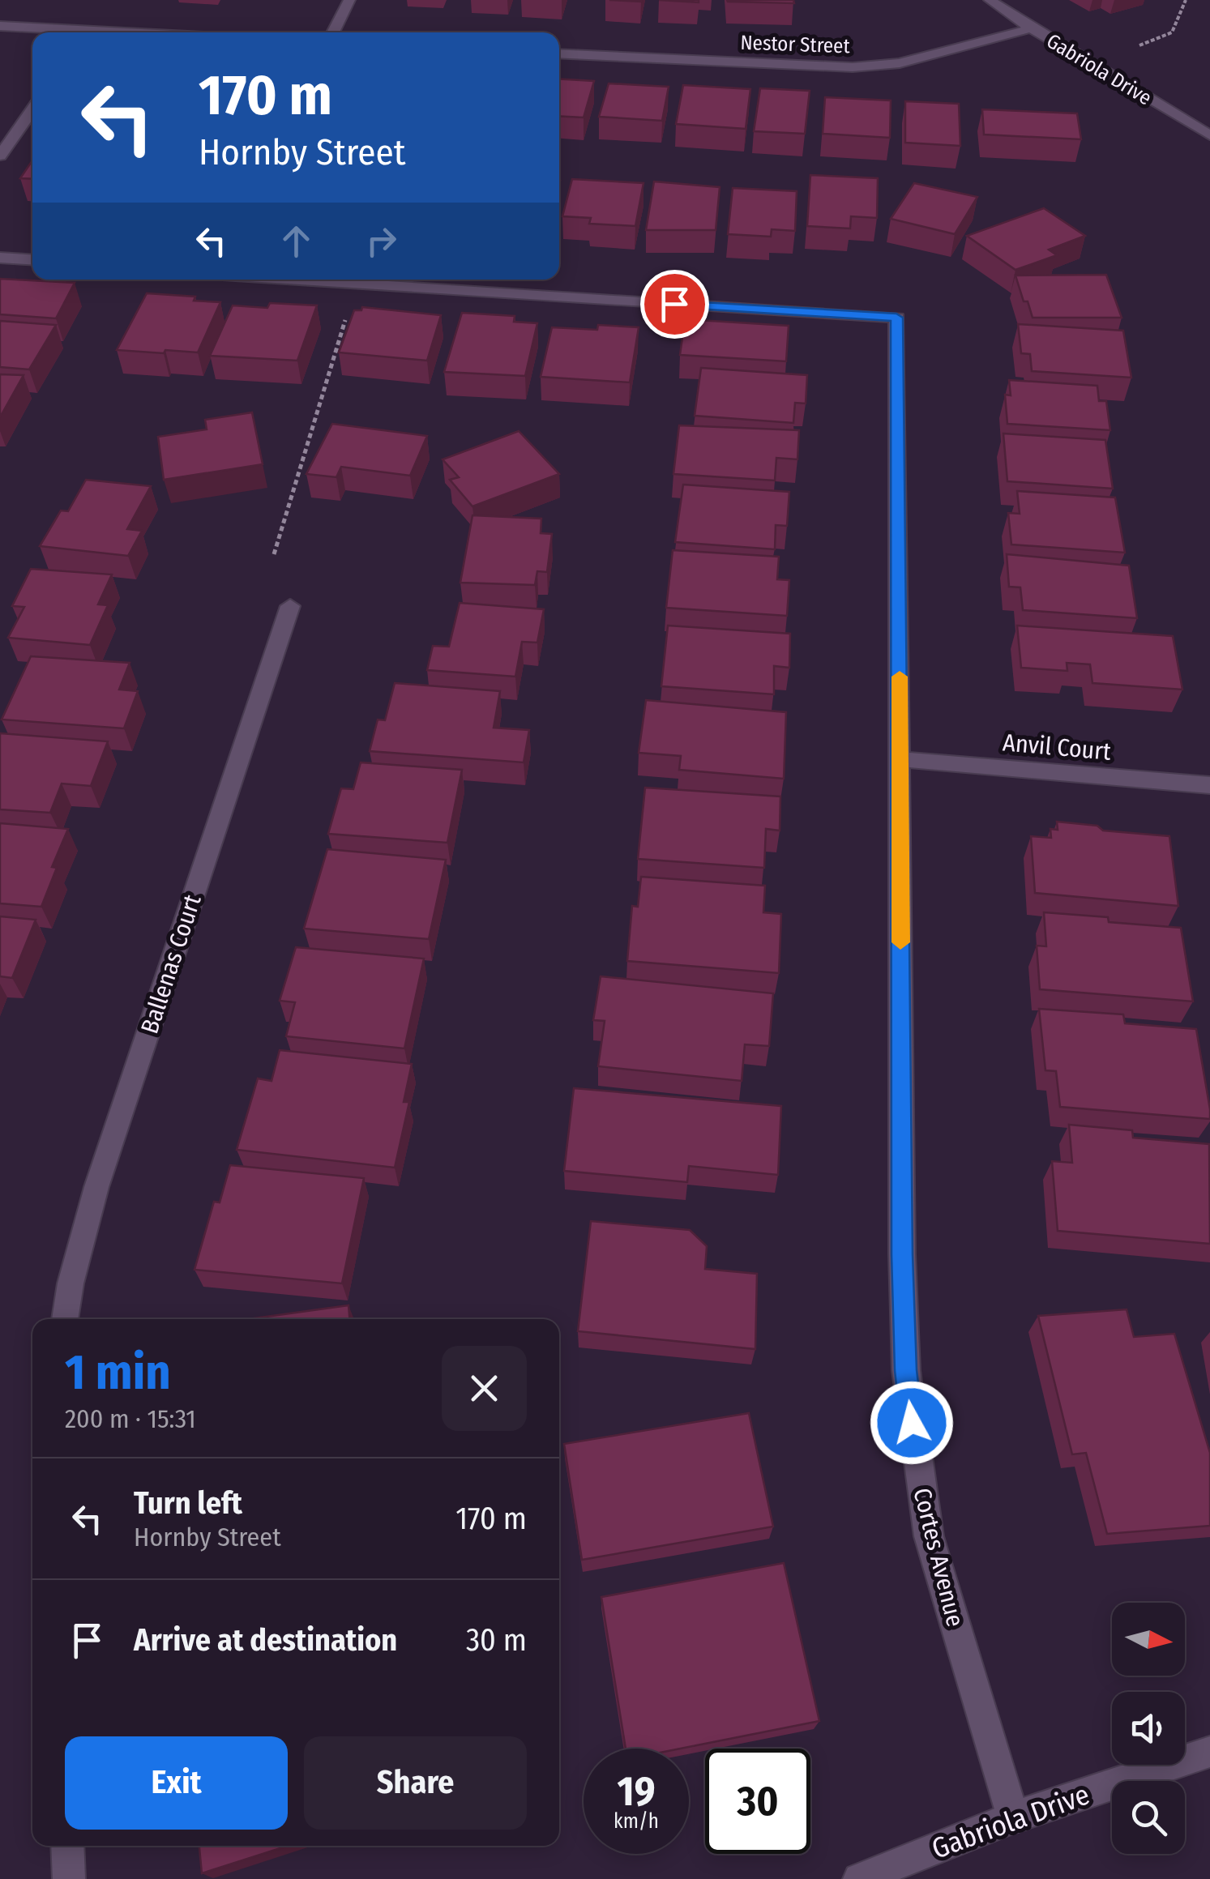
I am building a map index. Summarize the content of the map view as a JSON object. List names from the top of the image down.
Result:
{
  "streets": {
    "street": [
      "Nestor Street",
      "Gabriola Drive",
      "Anvil Court",
      "Ballenas Court",
      "Cortes Avenue"
    ]
  },
  "crossings": [
    ["Nestor Street", "Gabriola Drive"],
    ["Gabriola Drive", "Cortes Avenue"],
    ["Anvil Court", "Cortes Avenue"]
  ],
  "north": "right",
  "page": {
    "turn": ["170 m", "Hornby Street"],
    "heading": ["1 min", "200 m · 15:31"],
    "list": [
      {
        "name": "Turn left",
        "note": "Hornby Street",
        "value": "170 m"
      },
      {
        "name": "Arrive at destination",
        "value": "30 m"
      }
    ],
    "buttons": ["Exit", "Share"],
    "speed": "19 km/h",
    "limit": "30"
  }
}
